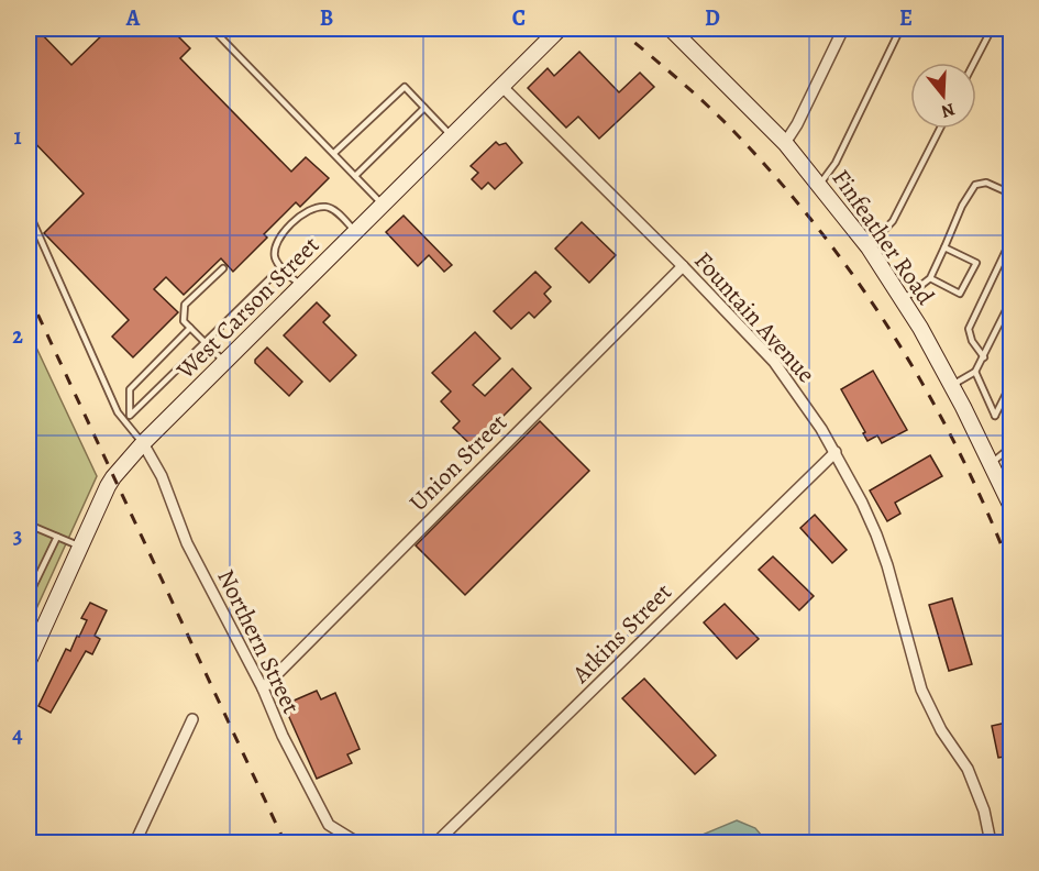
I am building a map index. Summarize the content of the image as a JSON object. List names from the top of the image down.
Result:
{
  "streets": {
    "street": [
      "Finfeather Road",
      "West Carson Street",
      "Fountain Avenue",
      "Union Street",
      "Atkins Street",
      "Northern Street"
    ]
  },
  "crossings": [
    ["West Carson Street", "Fountain Avenue"],
    ["West Carson Street", "Northern Street"],
    ["Fountain Avenue", "Union Street"],
    ["Fountain Avenue", "Atkins Street"],
    ["Union Street", "Northern Street"]
  ],
  "north": "bottom",
  "grid": {
    "columns": [
      "A",
      "B",
      "C",
      "D",
      "E"
    ],
    "rows": [
      "1",
      "2",
      "3",
      "4"
    ]
  }
}
